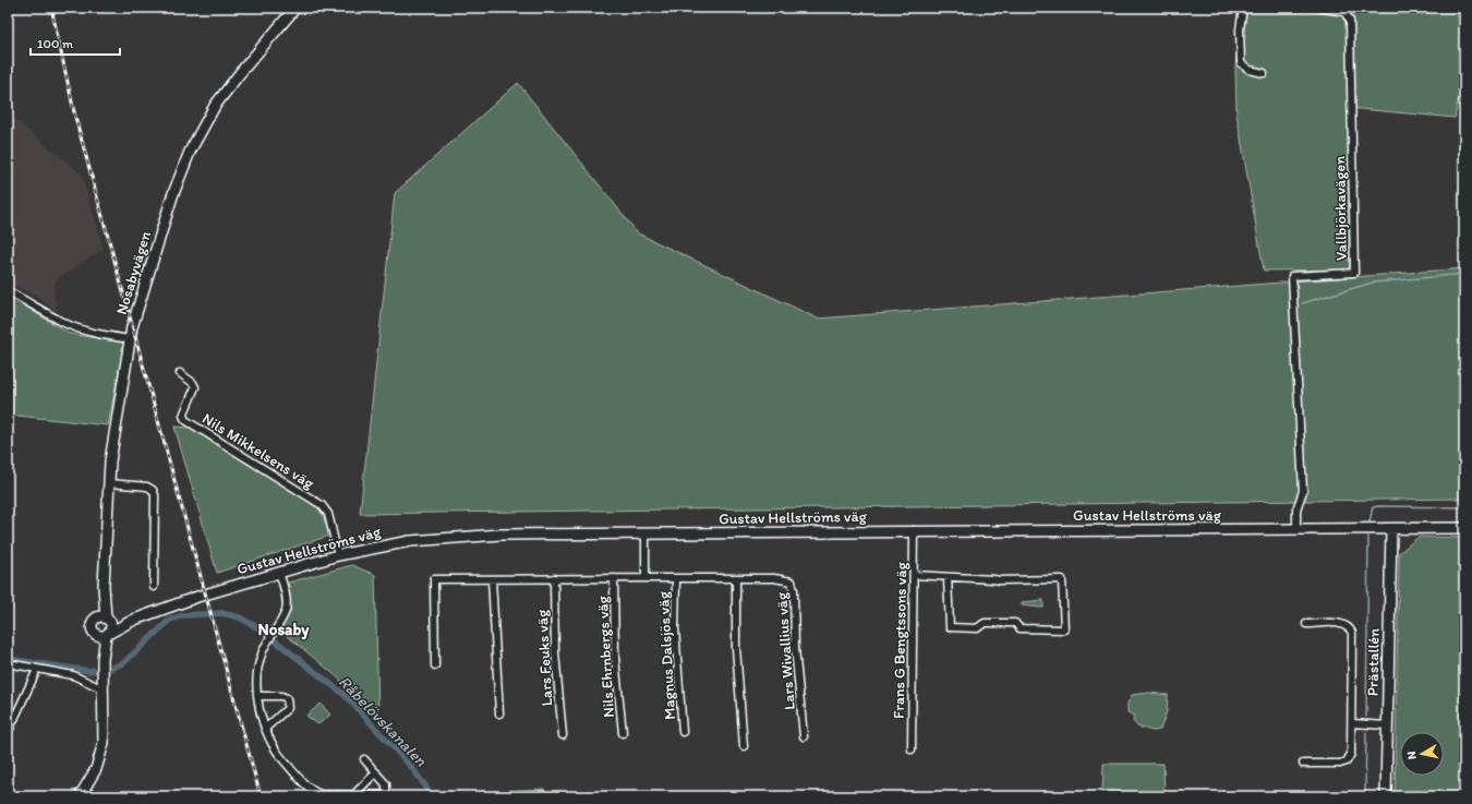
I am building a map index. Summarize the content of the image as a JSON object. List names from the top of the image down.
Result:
{
  "streets": {
    "street": [
      "Vallbjörkavägen",
      "Nosabyvägen",
      "Nils Mikkelsens väg",
      "Gustav Hellströms väg",
      "Frans G Bengtssons väg",
      "Lars Wivallius väg",
      "Magnus Dalsjös väg",
      "Nils Ehrnbergs väg",
      "Lars Feuks väg",
      "Prästallén"
    ]
  },
  "crossings": [
    ["Vallbjörkavägen", "Gustav Hellströms väg"],
    ["Nosabyvägen", "Gustav Hellströms väg"],
    ["Nils Mikkelsens väg", "Gustav Hellströms väg"],
    ["Gustav Hellströms väg", "Frans G Bengtssons väg"],
    ["Gustav Hellströms väg", "Prästallén"],
    ["Lars Wivallius väg", "Magnus Dalsjös väg"],
    ["Lars Wivallius väg", "Nils Ehrnbergs väg"],
    ["Lars Wivallius väg", "Lars Feuks väg"]
  ],
  "districts": ["Nosaby"],
  "water": ["Råbelövskanalen"],
  "scale_bar": "100 m",
  "north": "left"
}
